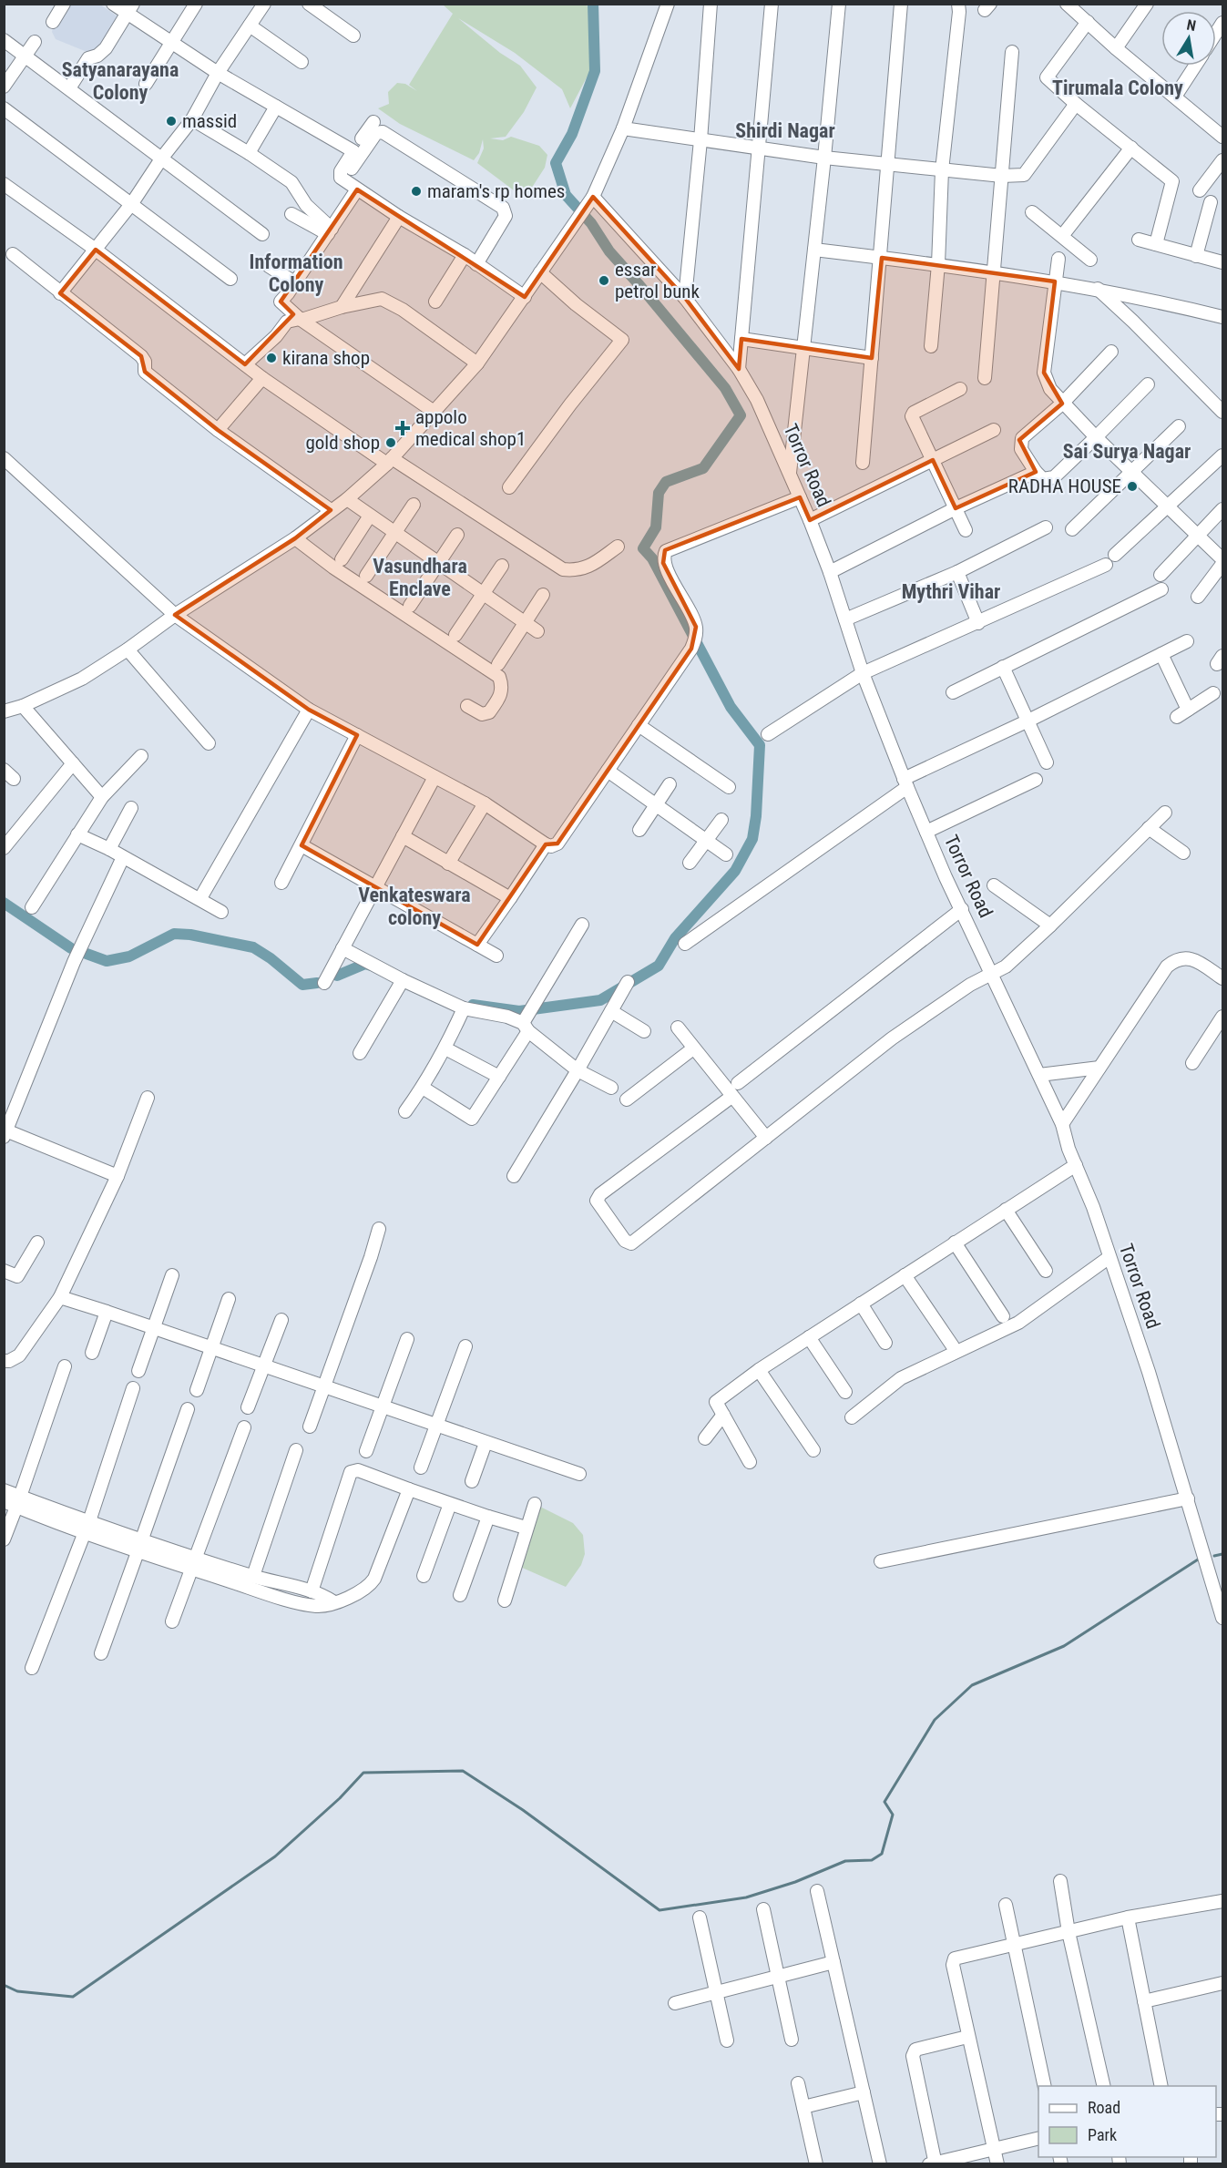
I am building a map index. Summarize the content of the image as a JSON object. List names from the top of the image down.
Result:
{
  "streets": {
    "street": ["Torror Road"]
  },
  "districts": [
    "Satyanarayana Colony",
    "Tirumala Colony",
    "Shirdi Nagar",
    "Information Colony",
    "Sai Surya Nagar",
    "Vasundhara Enclave",
    "Mythri Vihar",
    "Venkateswara colony"
  ],
  "places": {
    "other": [
      "massid",
      "maram's rp homes",
      "essar petrol bunk",
      "kirana shop",
      "gold shop",
      "RADHA HOUSE"
    ],
    "health": ["appolo medical shop1"]
  },
  "legend": ["Road", "Park"],
  "north": "top"
}
